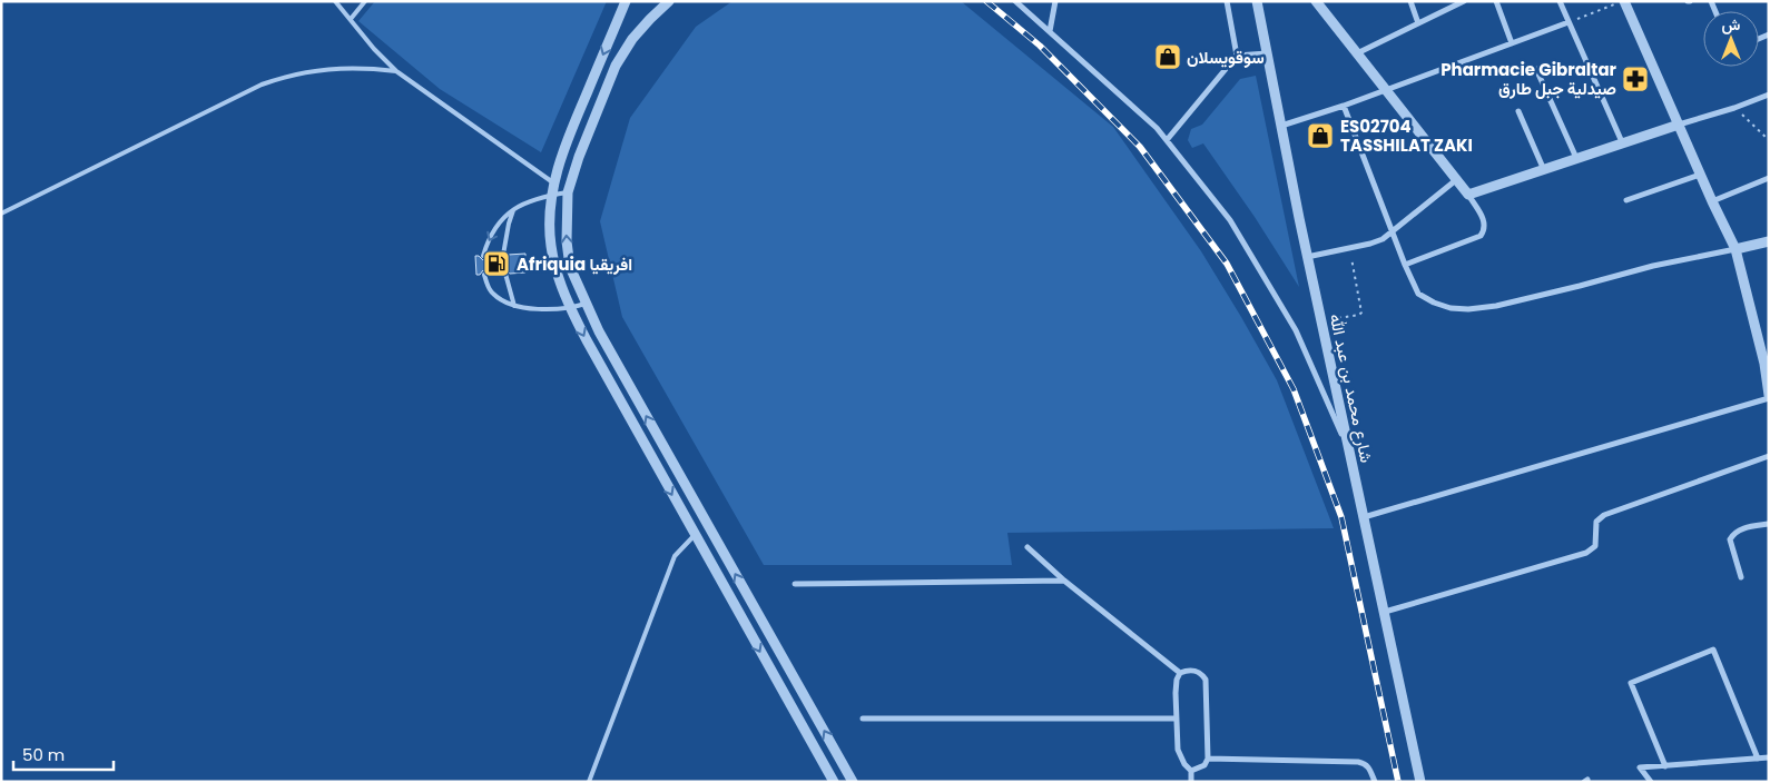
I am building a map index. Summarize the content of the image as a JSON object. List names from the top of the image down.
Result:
{
  "streets": {
    "street": ["شارع محمد بن عبد الله"]
  },
  "places": {
    "shop": ["سوقويسلان", "ES02704 TASSHILAT ZAKI"],
    "pharmacy": ["Pharmacie Gibraltar صيدلية جبل طارق"],
    "fuel station": ["Afriquia افريقيا"]
  },
  "scale_bar": "50 m",
  "north": "top"
}
